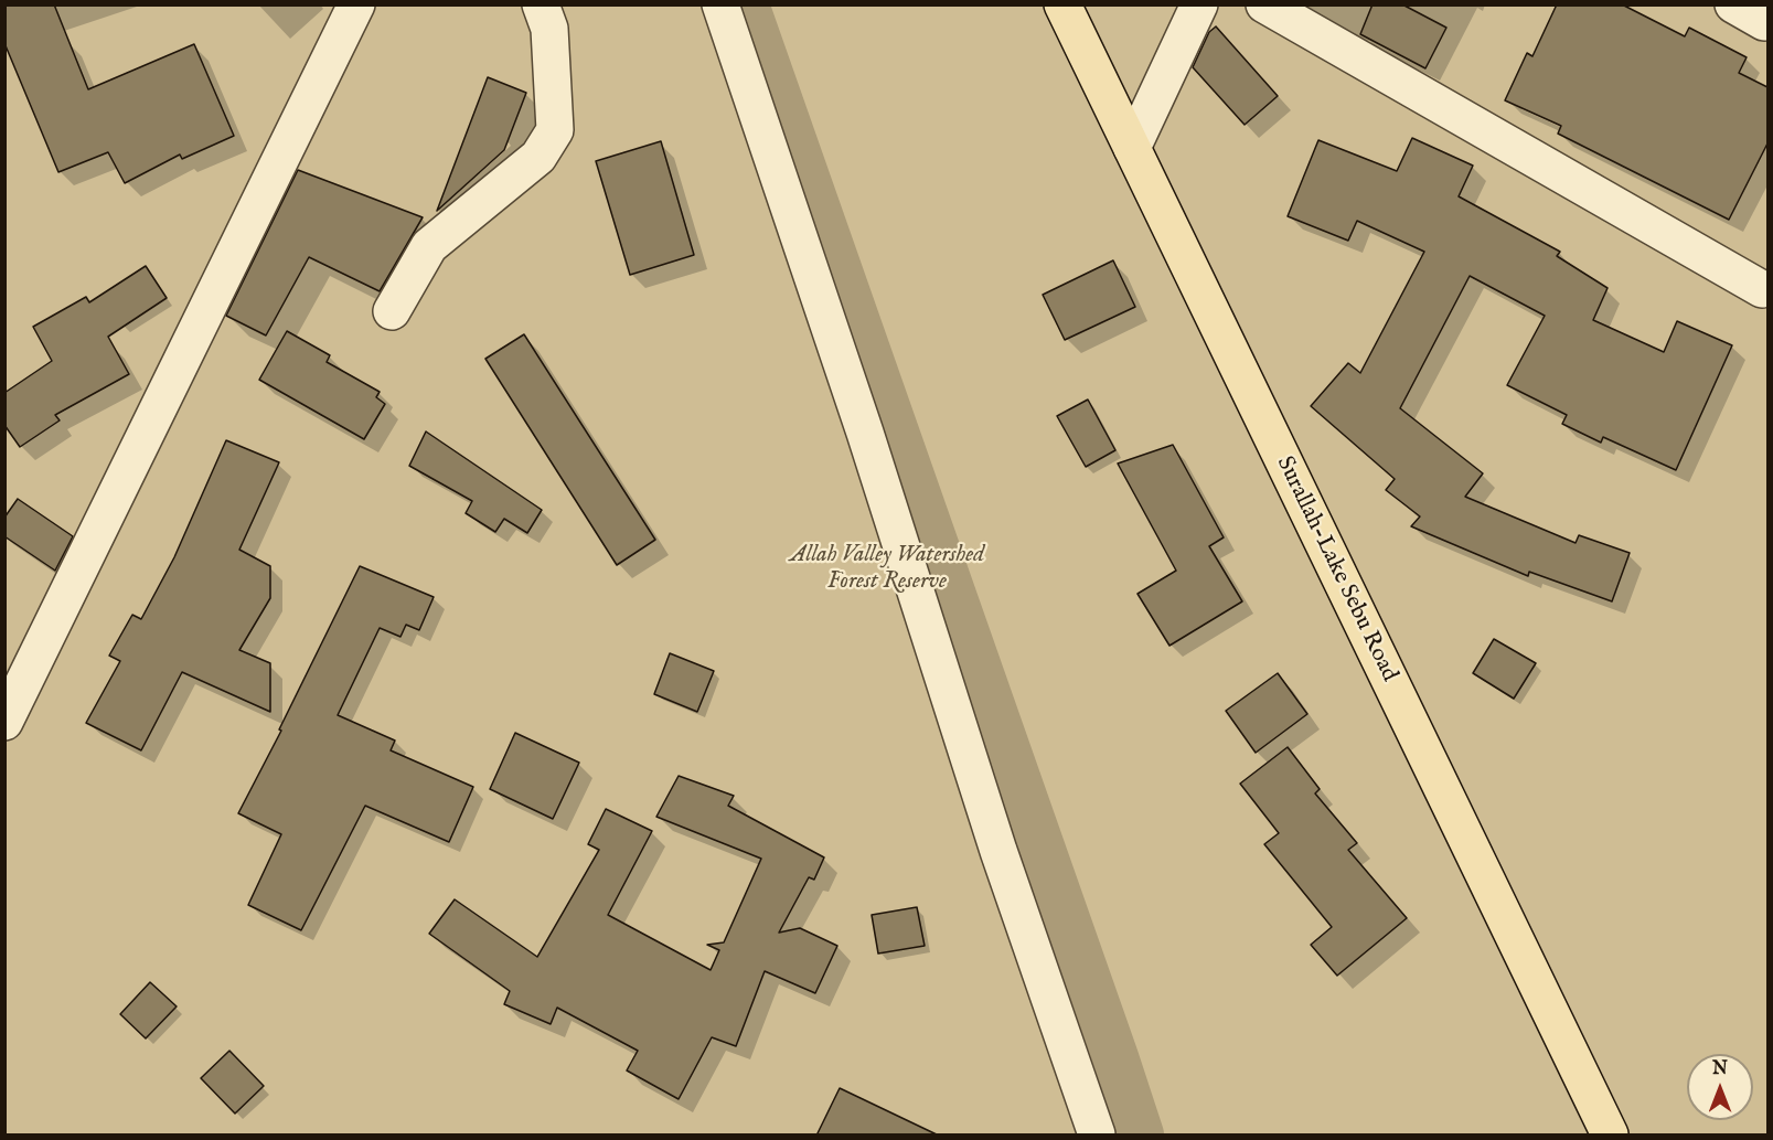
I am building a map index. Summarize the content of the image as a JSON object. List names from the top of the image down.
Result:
{
  "streets": {
    "main road": ["Surallah-Lake Sebu Road"]
  },
  "parks": ["Allah Valley Watershed Forest Reserve"],
  "north": "top"
}
